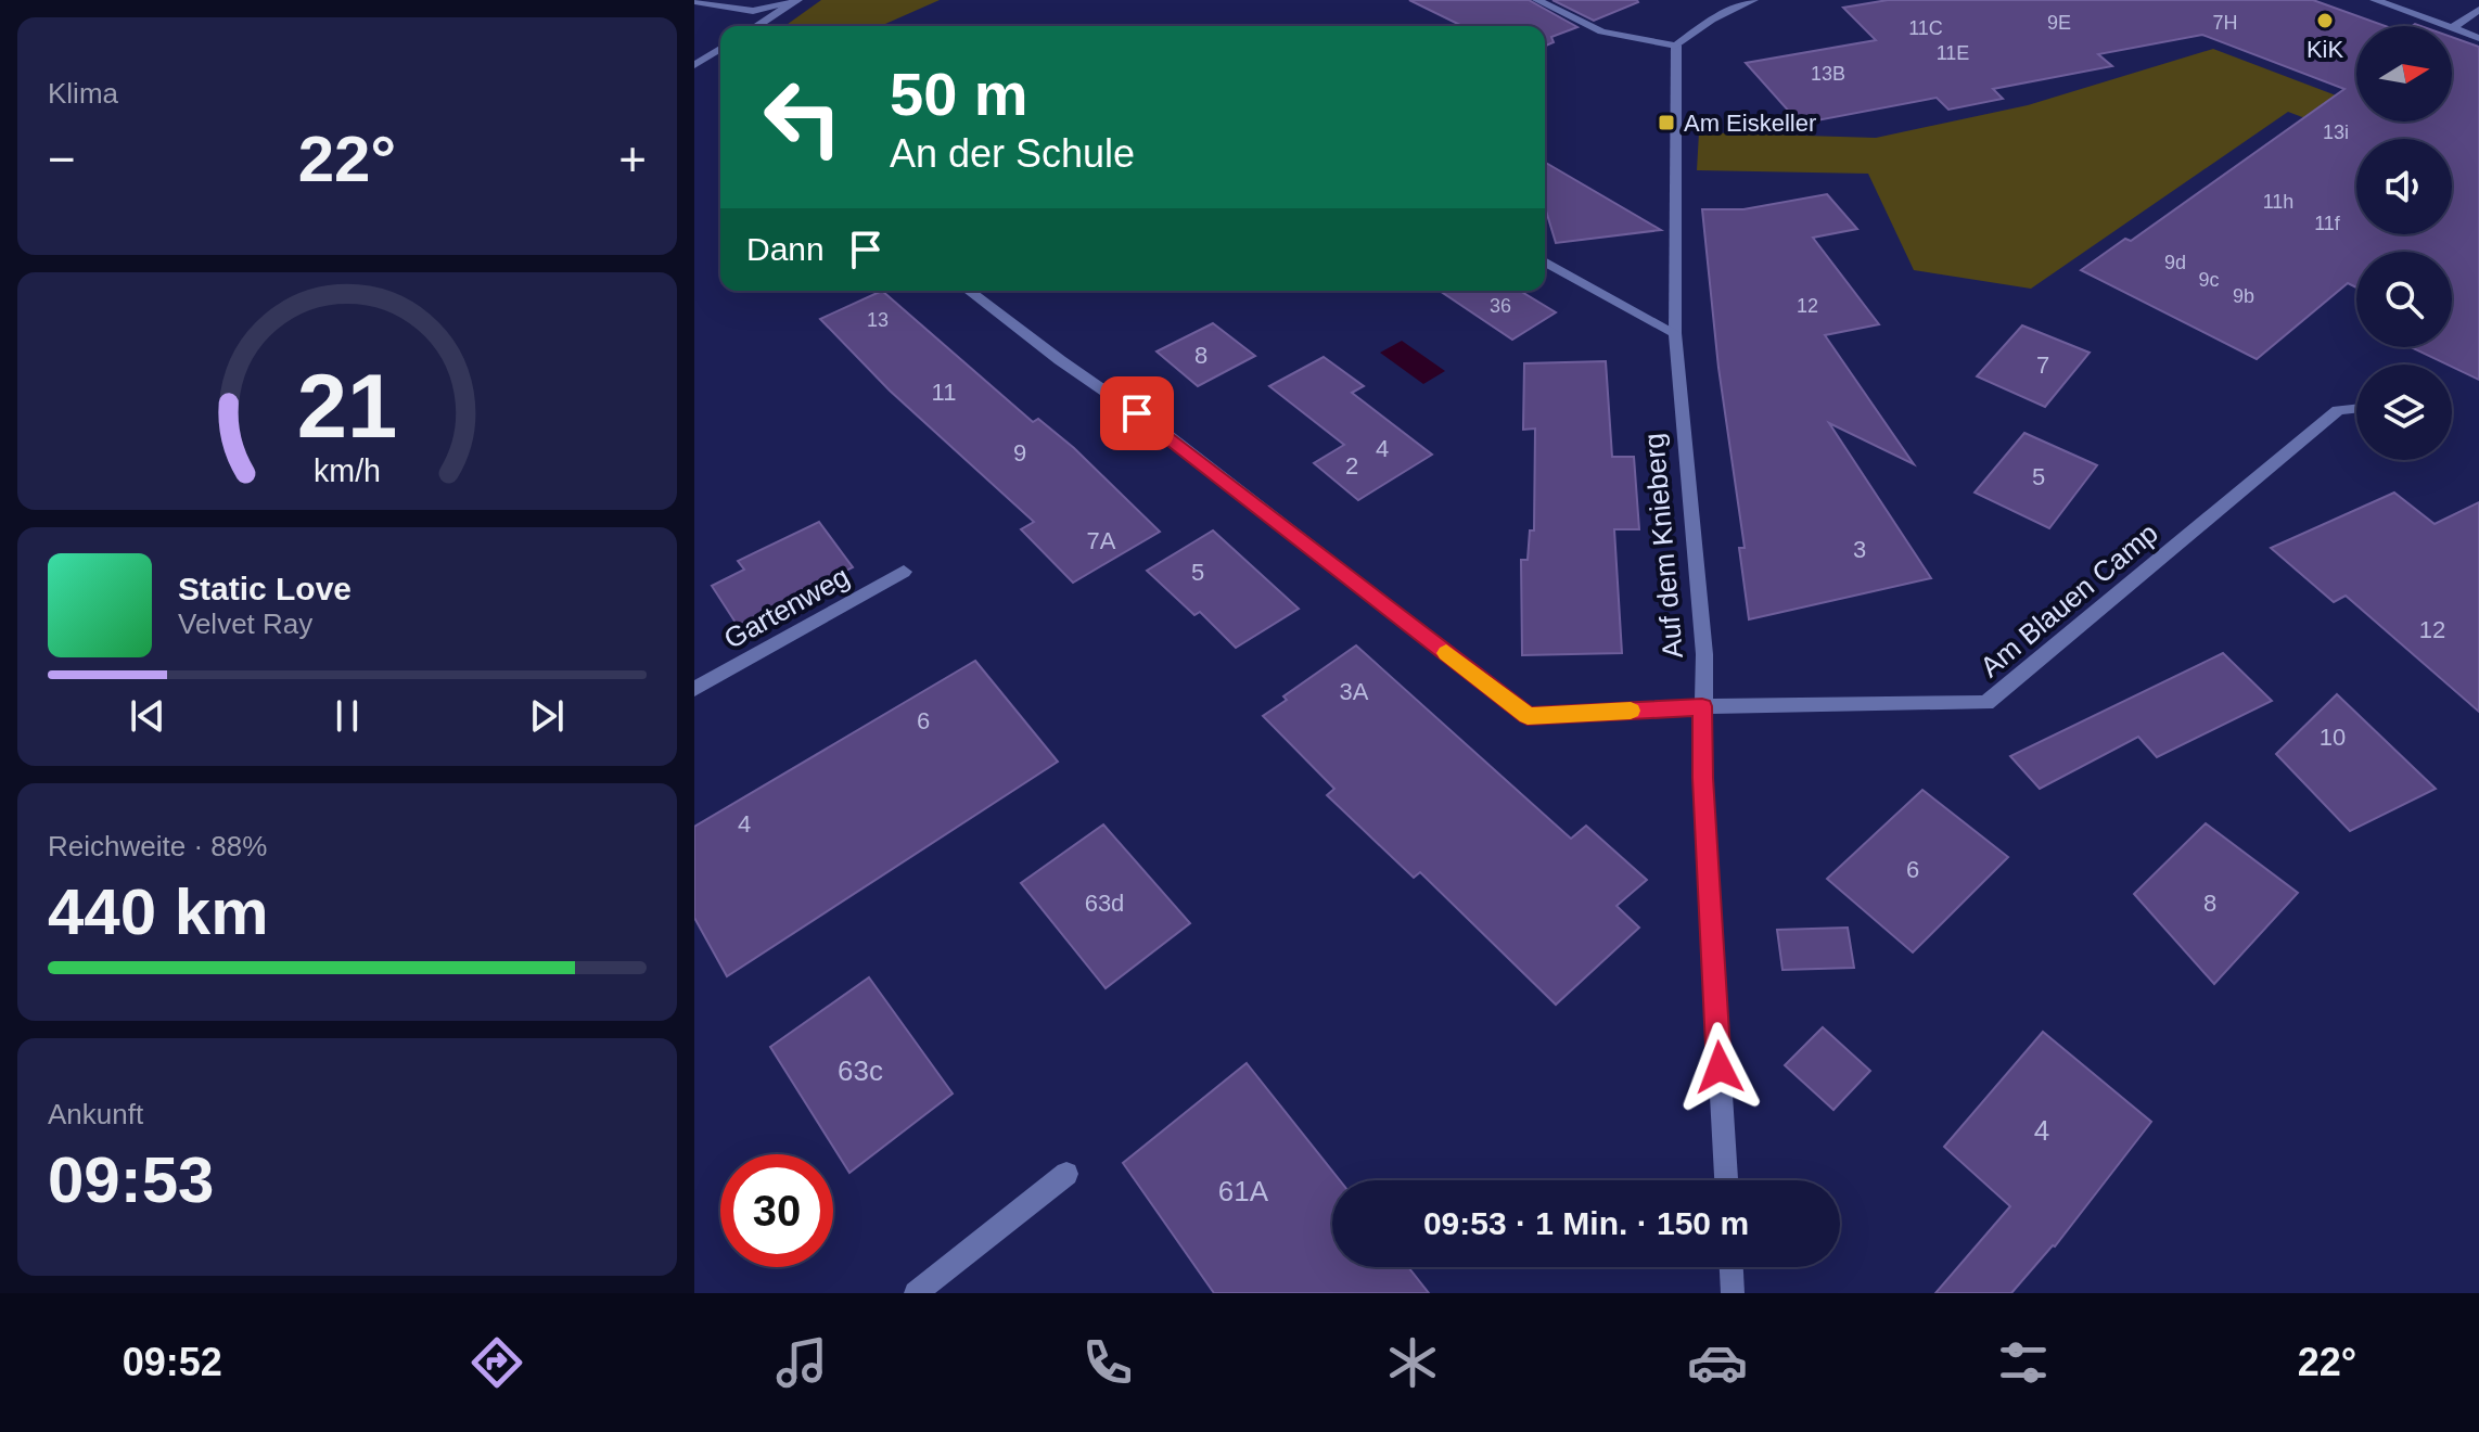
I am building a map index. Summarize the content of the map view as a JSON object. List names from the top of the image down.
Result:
{
  "streets": {
    "street": ["Auf dem Knieberg", "Am Blauen Camp", "Gartenweg"]
  },
  "crossings": [
    ["Auf dem Knieberg", "Am Blauen Camp"]
  ],
  "places": {
    "other": ["KiK"],
    "transit": ["Am Eiskeller"]
  },
  "house_numbers": [
    "9E",
    "7H",
    "11C",
    "11E",
    "13B",
    "13i",
    "11h",
    "11f",
    "9d",
    "9c",
    "9b",
    "36",
    "12",
    "13",
    "8",
    "7",
    "11",
    "4",
    "9",
    "2",
    "5",
    "7A",
    "3",
    "5",
    "12",
    "3A",
    "6",
    "10",
    "4",
    "6",
    "63d",
    "8",
    "63c",
    "4",
    "61A"
  ],
  "north": "right",
  "page": {
    "tile": [
      "Klima",
      ["Reichweite · 88%", "440 km"],
      ["Ankunft", "09:53"]
    ],
    "turn": ["50 m", "An der Schule"],
    "heat": ["−", "22°", "+"],
    "then": "Dann",
    "song": ["Static Love", "Velvet Ray"],
    "limit": "30",
    "trip": "09:53 · 1 Min. · 150 m",
    "tabs": ["09:52", "22°"],
    "gauge": ["21", "km/h"]
  }
}
